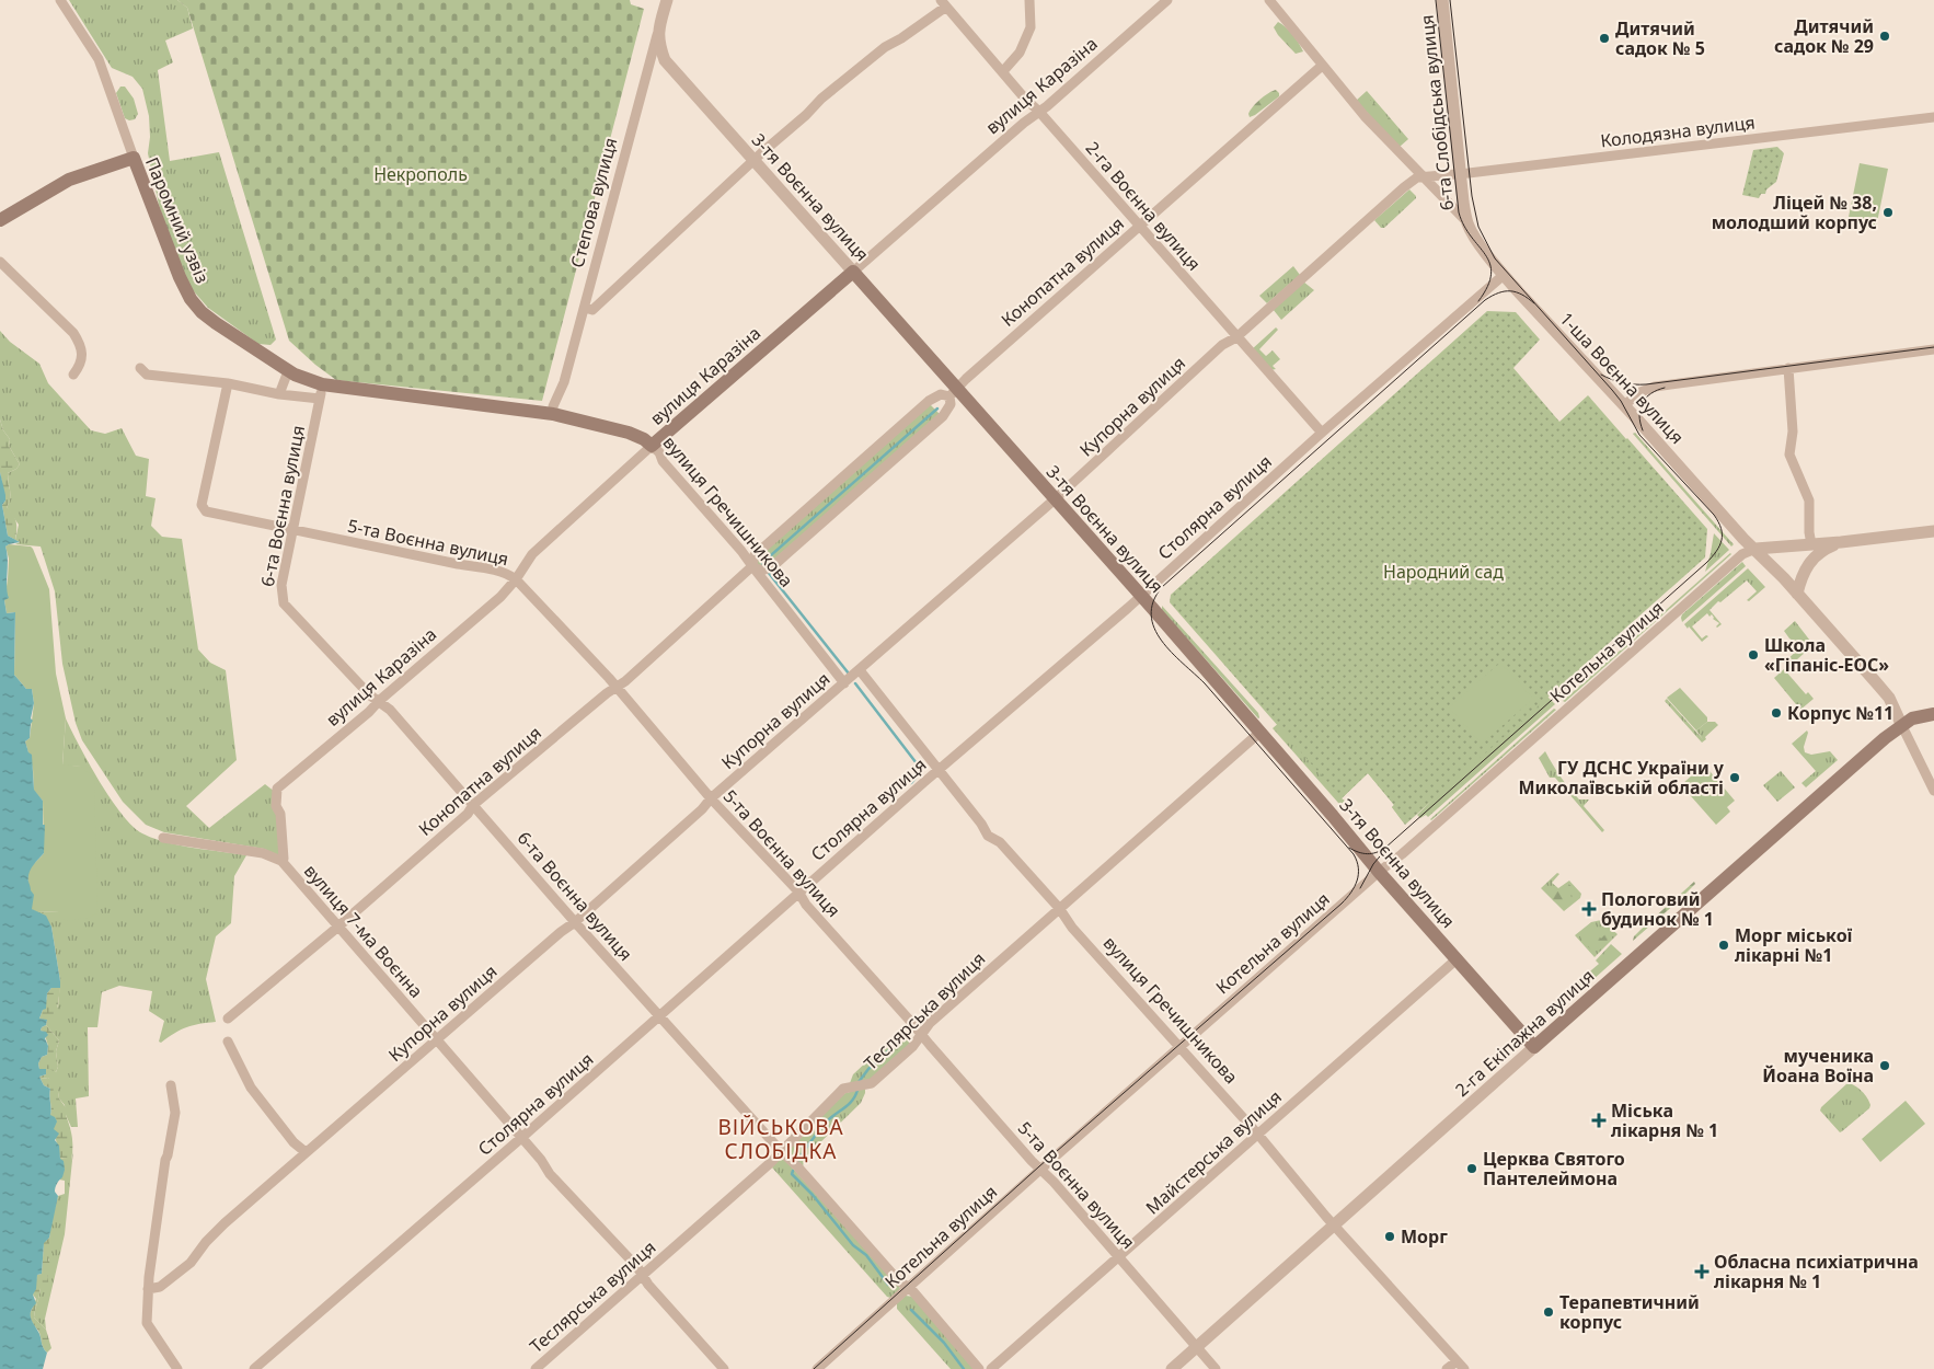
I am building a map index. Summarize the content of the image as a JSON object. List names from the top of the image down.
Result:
{
  "streets": {
    "main road": [
      "вулиця Каразіна",
      "3-тя Воєнна вулиця",
      "Паромний узвіз",
      "вулиця Гречишникова",
      "2-га Екіпажна вулиця"
    ],
    "street": [
      "6-та Слобідська вулиця",
      "Колодязна вулиця",
      "Степова вулиця",
      "2-га Воєнна вулиця",
      "Конопатна вулиця",
      "1-ша Воєнна вулиця",
      "Купорна вулиця",
      "6-та Воєнна вулиця",
      "Столярна вулиця",
      "5-та Воєнна вулиця",
      "Котельна вулиця",
      "вулиця 7-ма Воєнна",
      "Теслярська вулиця",
      "Майстерська вулиця"
    ]
  },
  "crossings": [
    ["вулиця Каразіна", "3-тя Воєнна вулиця"],
    ["вулиця Каразіна", "2-га Воєнна вулиця"],
    ["вулиця Каразіна", "6-та Воєнна вулиця"],
    ["вулиця Каразіна", "вулиця Гречишникова"],
    ["вулиця Каразіна", "5-та Воєнна вулиця"],
    ["вулиця Каразіна", "вулиця 7-ма Воєнна"],
    ["6-та Слобідська вулиця", "Колодязна вулиця"],
    ["6-та Слобідська вулиця", "1-ша Воєнна вулиця"],
    ["Колодязна вулиця", "1-ша Воєнна вулиця"],
    ["Колодязна вулиця", "Купорна вулиця"],
    ["3-тя Воєнна вулиця", "Степова вулиця"],
    ["3-тя Воєнна вулиця", "Конопатна вулиця"],
    ["3-тя Воєнна вулиця", "Купорна вулиця"],
    ["3-тя Воєнна вулиця", "Столярна вулиця"],
    ["3-тя Воєнна вулиця", "Котельна вулиця"],
    ["3-тя Воєнна вулиця", "Теслярська вулиця"],
    ["3-тя Воєнна вулиця", "2-га Екіпажна вулиця"],
    ["3-тя Воєнна вулиця", "Майстерська вулиця"],
    ["Степова вулиця", "вулиця Гречишникова"],
    ["2-га Воєнна вулиця", "Конопатна вулиця"],
    ["2-га Воєнна вулиця", "Купорна вулиця"],
    ["2-га Воєнна вулиця", "Столярна вулиця"],
    ["Паромний узвіз", "вулиця Гречишникова"],
    ["Конопатна вулиця", "1-ша Воєнна вулиця"],
    ["Конопатна вулиця", "6-та Воєнна вулиця"],
    ["Конопатна вулиця", "вулиця Гречишникова"],
    ["Конопатна вулиця", "5-та Воєнна вулиця"],
    ["Конопатна вулиця", "вулиця 7-ма Воєнна"],
    ["1-ша Воєнна вулиця", "Купорна вулиця"],
    ["1-ша Воєнна вулиця", "Столярна вулиця"],
    ["1-ша Воєнна вулиця", "Котельна вулиця"],
    ["1-ша Воєнна вулиця", "2-га Екіпажна вулиця"],
    ["Купорна вулиця", "6-та Воєнна вулиця"],
    ["Купорна вулиця", "вулиця Гречишникова"],
    ["Купорна вулиця", "5-та Воєнна вулиця"],
    ["Купорна вулиця", "вулиця 7-ма Воєнна"],
    ["6-та Воєнна вулиця", "Столярна вулиця"],
    ["6-та Воєнна вулиця", "вулиця Гречишникова"],
    ["6-та Воєнна вулиця", "5-та Воєнна вулиця"],
    ["6-та Воєнна вулиця", "Котельна вулиця"],
    ["6-та Воєнна вулиця", "Теслярська вулиця"],
    ["Столярна вулиця", "вулиця Гречишникова"],
    ["Столярна вулиця", "5-та Воєнна вулиця"],
    ["Столярна вулиця", "вулиця 7-ма Воєнна"],
    ["вулиця Гречишникова", "5-та Воєнна вулиця"],
    ["вулиця Гречишникова", "Котельна вулиця"],
    ["вулиця Гречишникова", "Теслярська вулиця"],
    ["вулиця Гречишникова", "2-га Екіпажна вулиця"],
    ["вулиця Гречишникова", "Майстерська вулиця"],
    ["5-та Воєнна вулиця", "Котельна вулиця"],
    ["5-та Воєнна вулиця", "Теслярська вулиця"],
    ["5-та Воєнна вулиця", "2-га Екіпажна вулиця"],
    ["5-та Воєнна вулиця", "Майстерська вулиця"],
    ["вулиця 7-ма Воєнна", "Теслярська вулиця"]
  ],
  "districts": ["ВІЙСЬКОВА СЛОБІДКА"],
  "parks": ["Некрополь", "Народний сад"],
  "places": {
    "other": [
      "Дитячий садок № 29",
      "Дитячий садок № 5",
      "Ліцей № 38, молодший корпус",
      "Школа «Гіпаніс-ЕОС»",
      "Корпус №11",
      "ГУ ДСНС України у Миколаївській області",
      "Морг міської лікарні №1",
      "мученика Йоана Воїна",
      "Церква Святого Пантелеймона",
      "Морг",
      "Терапевтичний корпус"
    ],
    "health": ["Пологовий будинок № 1", "Міська лікарня № 1", "Обласна психіатрична лікарня № 1"]
  }
}
